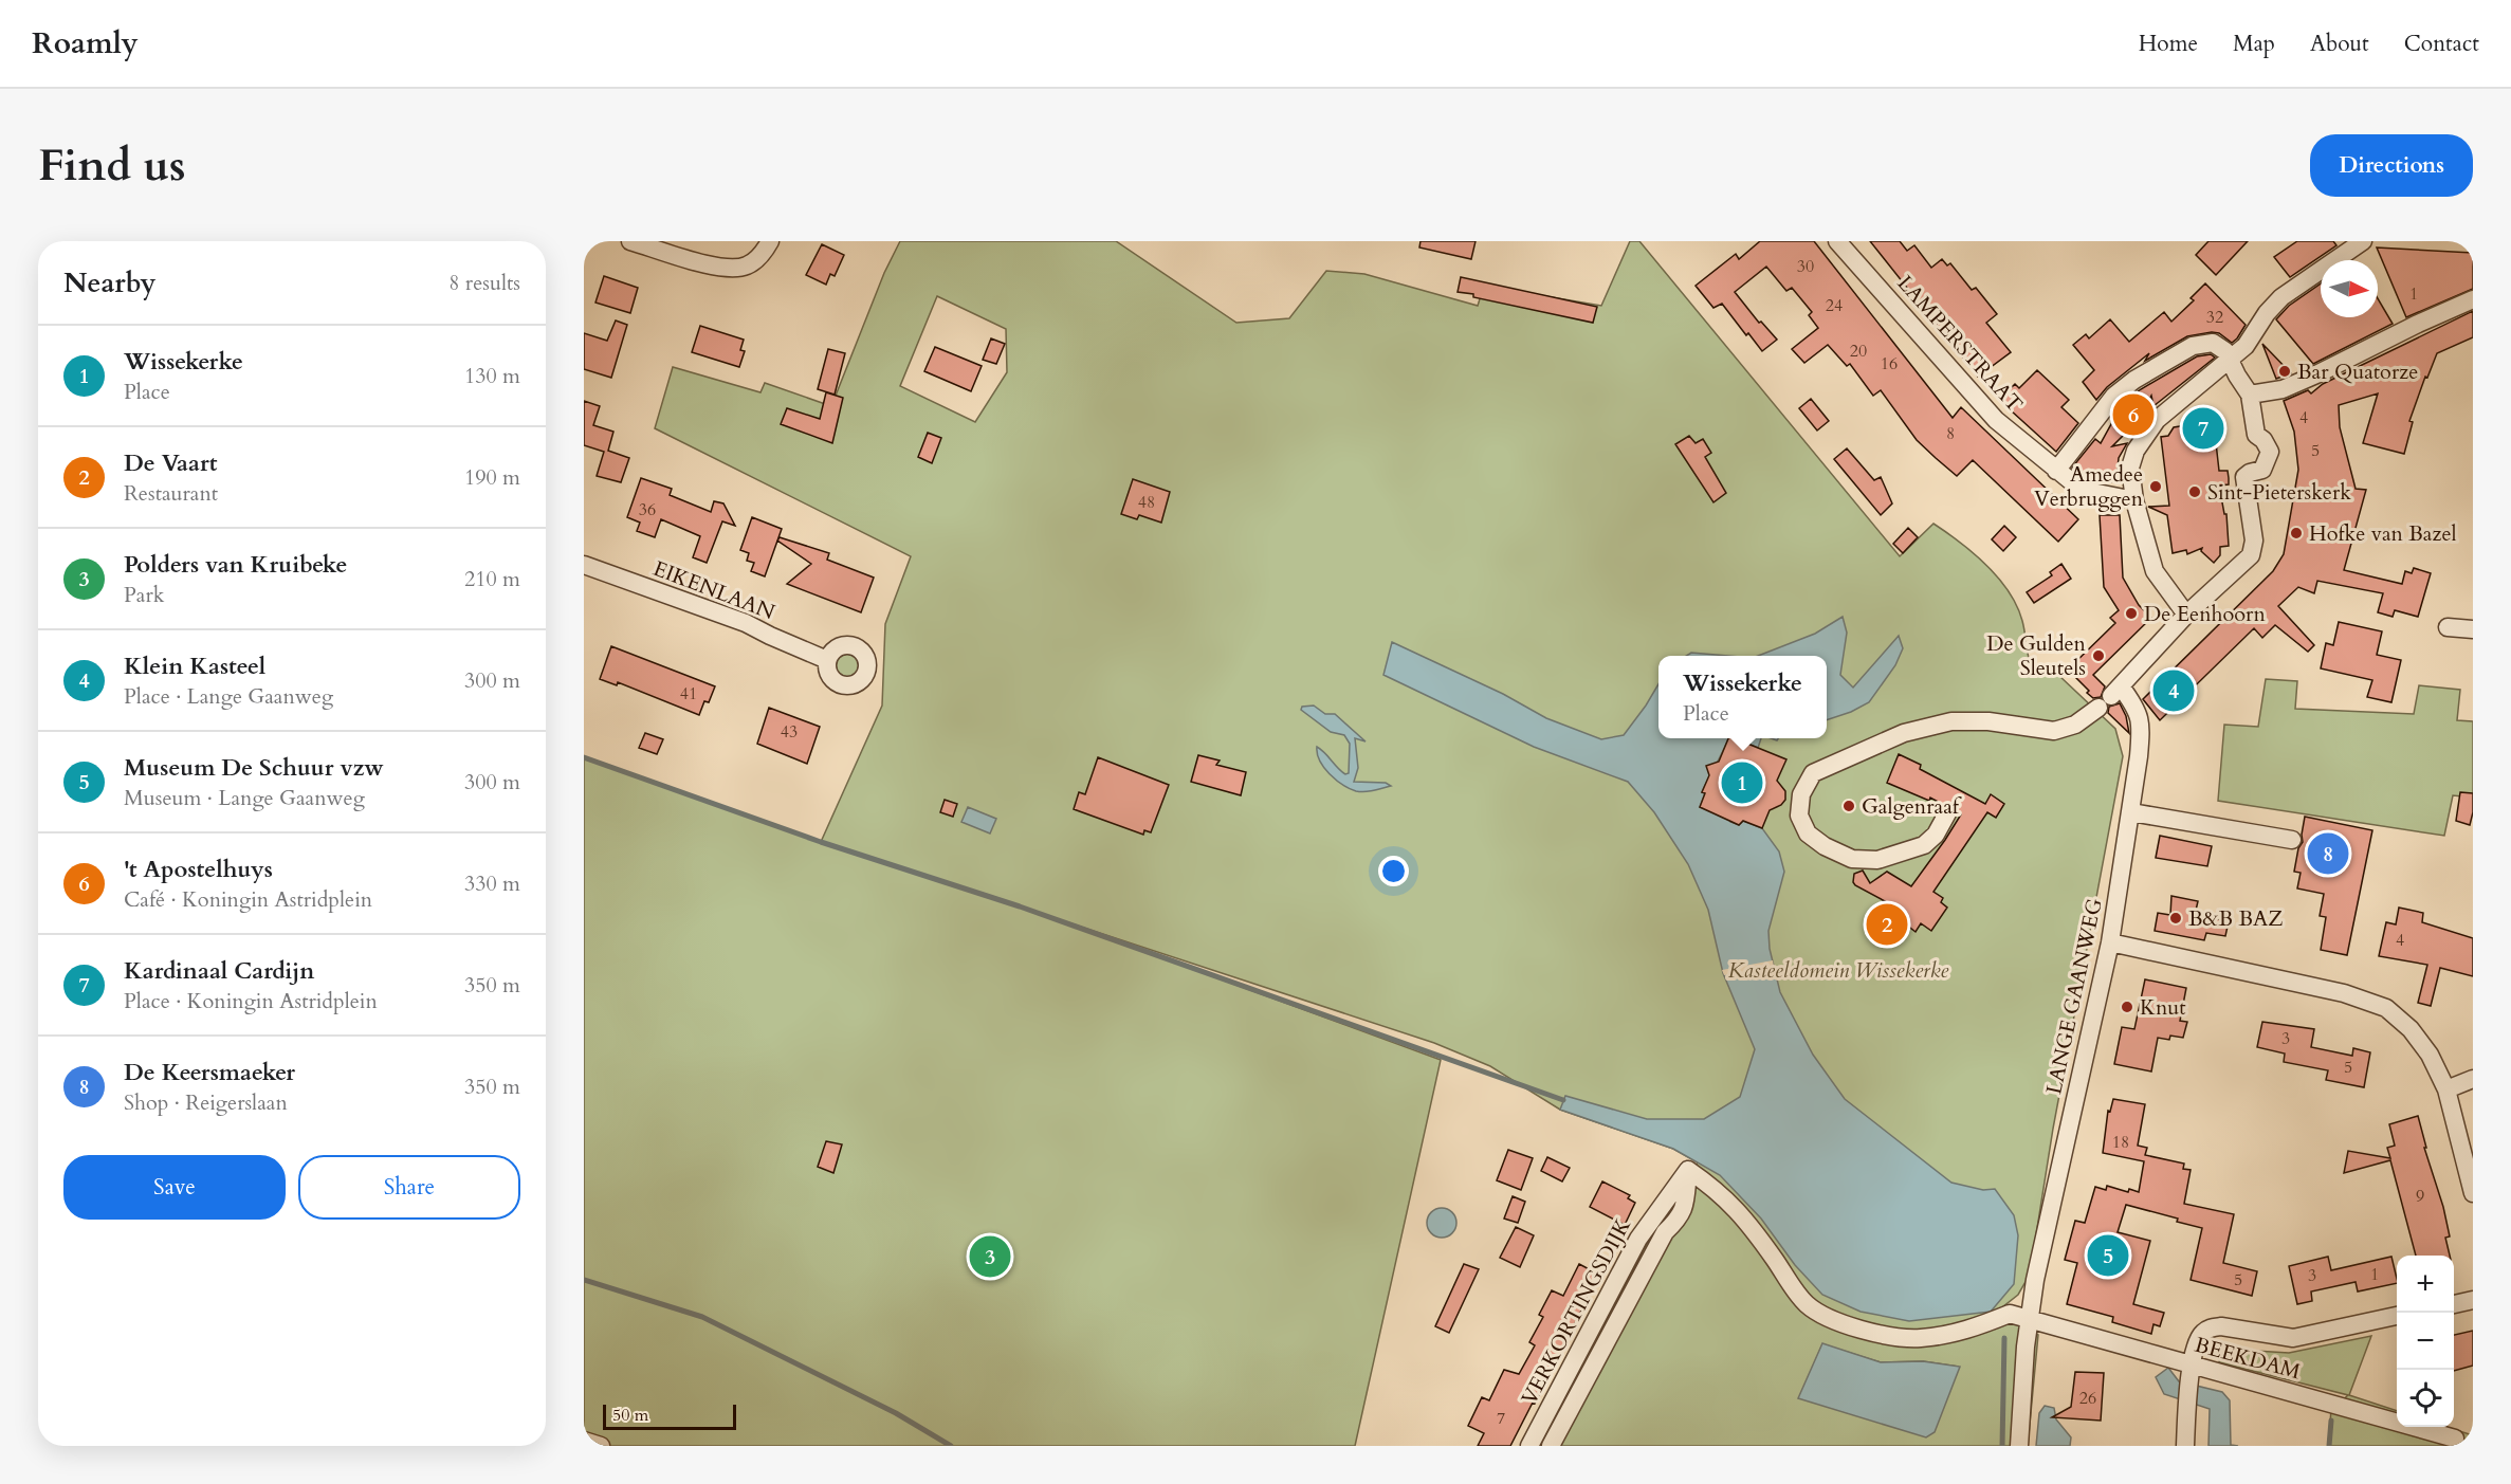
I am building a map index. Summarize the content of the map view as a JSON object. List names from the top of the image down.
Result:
{
  "streets": {
    "street": [
      "LAMPERSTRAAT",
      "EIKENLAAN",
      "LANGE GAANWEG",
      "VERKORTINGSDIJK",
      "BEEKDAM"
    ]
  },
  "crossings": [
    ["LANGE GAANWEG", "BEEKDAM"]
  ],
  "parks": ["Kasteeldomein Wissekerke"],
  "places": [
    "Bar Quatorze",
    "Amedee Verbruggen",
    "Sint-Pieterskerk",
    "Hofke van Bazel",
    "De Eenhoorn",
    "De Gulden Sleutels",
    "Galgenraaf",
    "B&B BAZ",
    "Knut"
  ],
  "house_numbers": [
    "30",
    "1",
    "24",
    "32",
    "20",
    "16",
    "4",
    "8",
    "5",
    "48",
    "36",
    "41",
    "43",
    "4",
    "3",
    "5",
    "18",
    "9",
    "1",
    "3",
    "5",
    "26",
    "7"
  ],
  "scale_bar": "50 m",
  "north": "right",
  "page": {
    "header": "Roamly",
    "nav": [
      "Home",
      "Map",
      "About",
      "Contact"
    ],
    "buttons": [
      "Directions",
      ["Save", "Share"]
    ],
    "title": "Find us",
    "heading": ["Nearby", "8 results"],
    "list": [
      {
        "mark": "1",
        "name": "Wissekerke",
        "note": "Place",
        "value": "130 m"
      },
      {
        "mark": "2",
        "name": "De Vaart",
        "note": "Restaurant",
        "value": "190 m"
      },
      {
        "mark": "3",
        "name": "Polders van Kruibeke",
        "note": "Park",
        "value": "210 m"
      },
      {
        "mark": "4",
        "name": "Klein Kasteel",
        "note": "Place · Lange Gaanweg",
        "value": "300 m"
      },
      {
        "mark": "5",
        "name": "Museum De Schuur vzw",
        "note": "Museum · Lange Gaanweg",
        "value": "300 m"
      },
      {
        "mark": "6",
        "name": "'t Apostelhuys",
        "note": "Café · Koningin Astridplein",
        "value": "330 m"
      },
      {
        "mark": "7",
        "name": "Kardinaal Cardijn",
        "note": "Place · Koningin Astridplein",
        "value": "350 m"
      },
      {
        "mark": "8",
        "name": "De Keersmaeker",
        "note": "Shop · Reigerslaan",
        "value": "350 m"
      }
    ],
    "pins": [
      "6",
      "7",
      "4",
      "1",
      "8",
      "2",
      "5",
      "3"
    ],
    "popup": ["Wissekerke", "Place"],
    "map_buttons": ["+", "−"],
    "scale": "50 m"
  }
}
